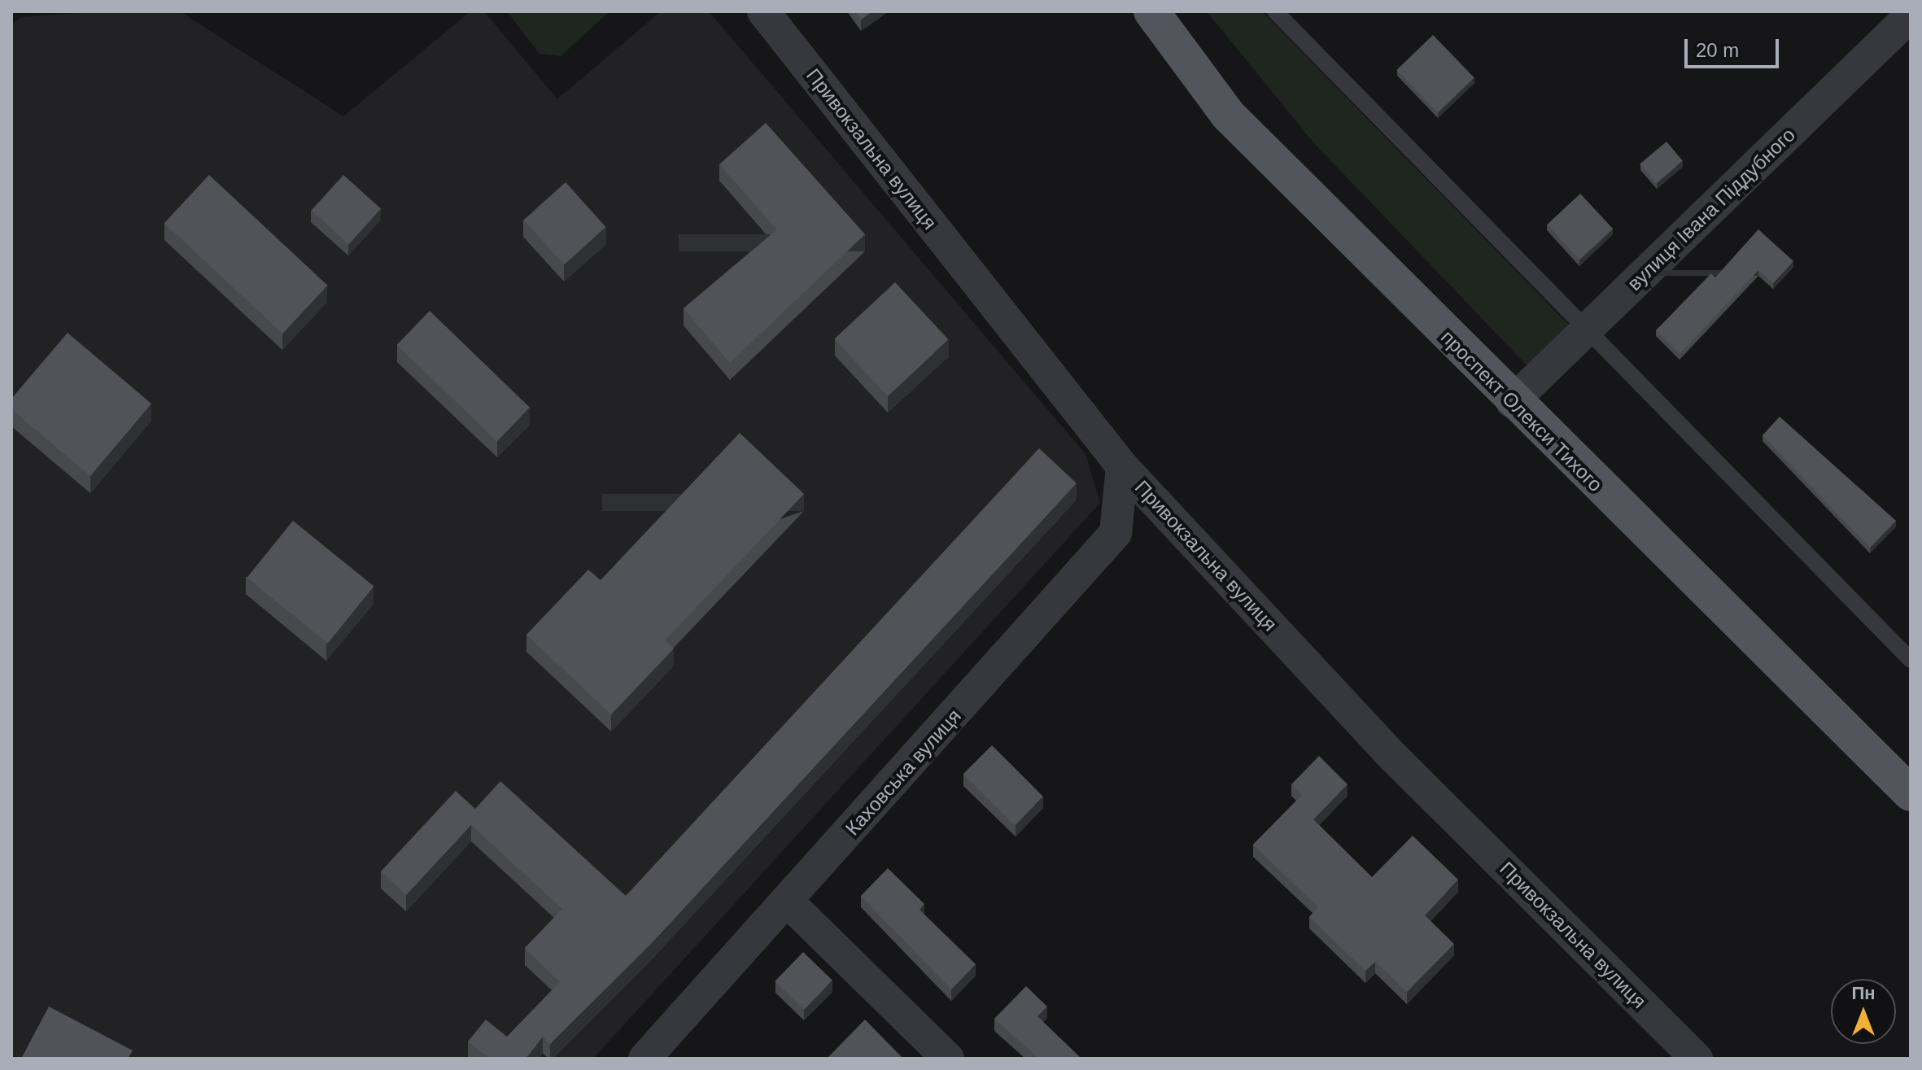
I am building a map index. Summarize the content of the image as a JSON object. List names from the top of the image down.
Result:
{
  "streets": {
    "main road": ["проспект Олекси Тихого"],
    "street": ["Привокзальна вулиця", "вулиця Івана Піддубного", "Каховська вулиця"]
  },
  "crossings": [
    ["Привокзальна вулиця", "Каховська вулиця"],
    ["вулиця Івана Піддубного", "проспект Олекси Тихого"]
  ],
  "scale_bar": "20 m",
  "north": "top"
}
